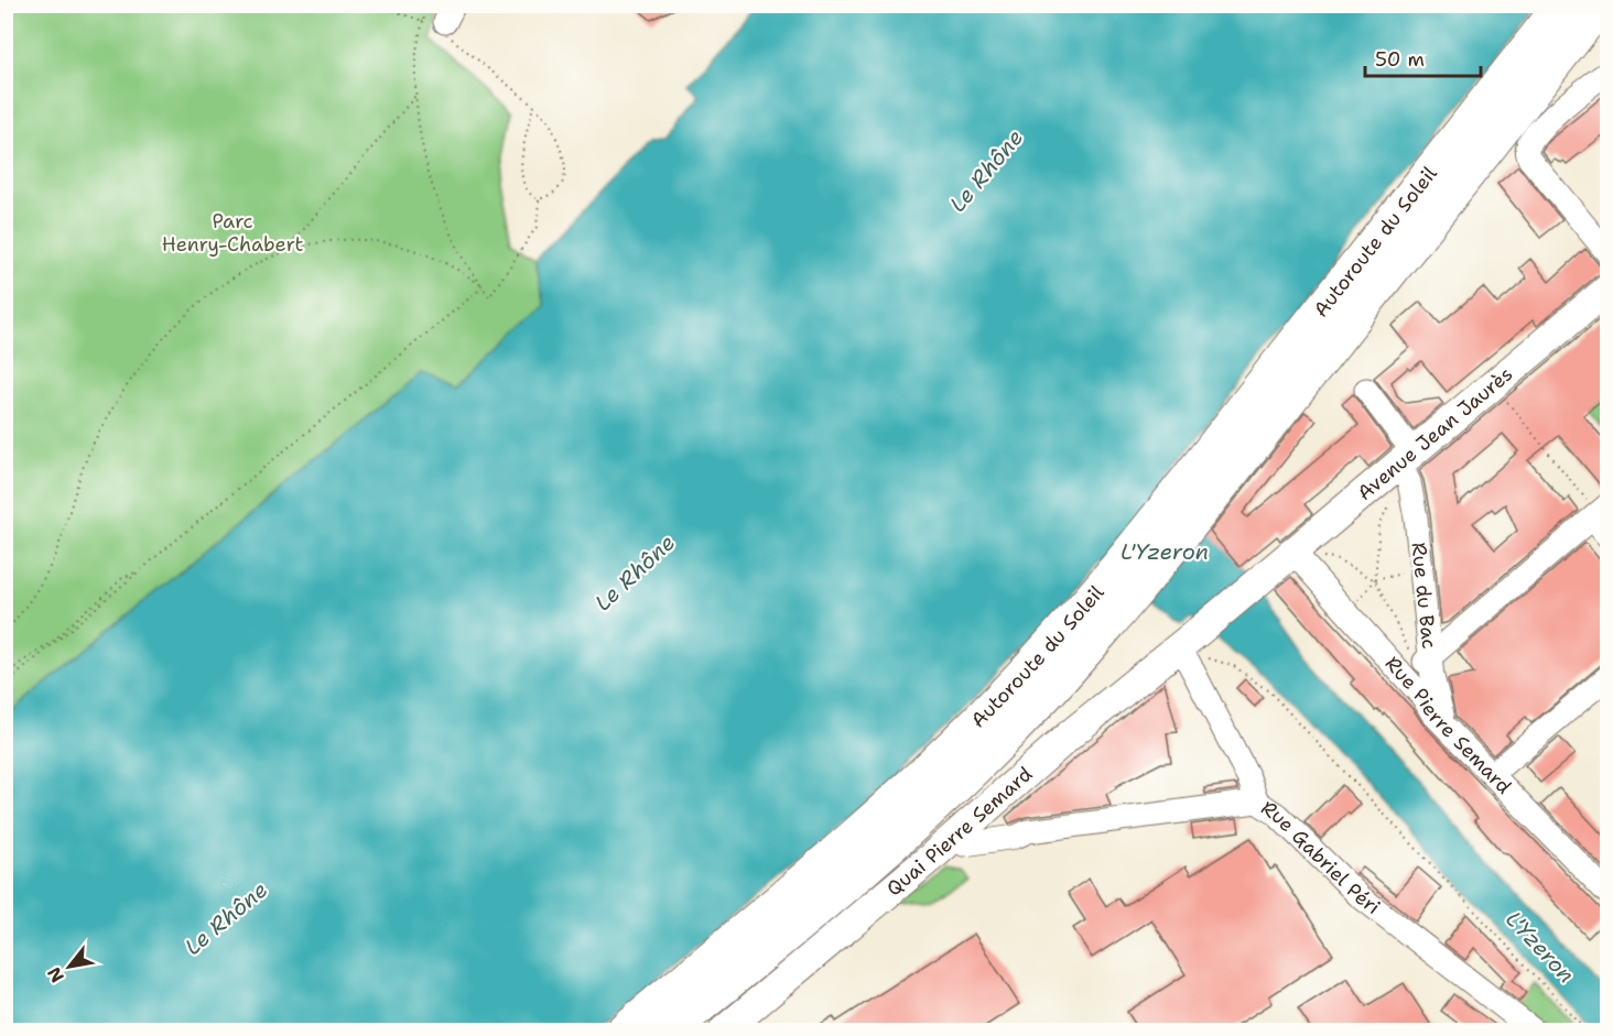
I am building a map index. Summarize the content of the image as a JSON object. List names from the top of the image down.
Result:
{
  "streets": {
    "highway": ["Autoroute du Soleil"],
    "main road": ["Avenue Jean Jaurès", "Quai Pierre Semard"],
    "street": ["Rue du Bac", "Rue Pierre Semard", "Rue Gabriel Péri"]
  },
  "crossings": [
    ["Avenue Jean Jaurès", "Rue du Bac"],
    ["Avenue Jean Jaurès", "Rue Pierre Semard"],
    ["Avenue Jean Jaurès", "Quai Pierre Semard"],
    ["Rue du Bac", "Rue Pierre Semard"],
    ["Quai Pierre Semard", "Rue Gabriel Péri"]
  ],
  "water": ["Le Rhône", "L'Yzeron"],
  "parks": ["Parc Henry-Chabert"],
  "scale_bar": "50 m",
  "north": "bottom left"
}
